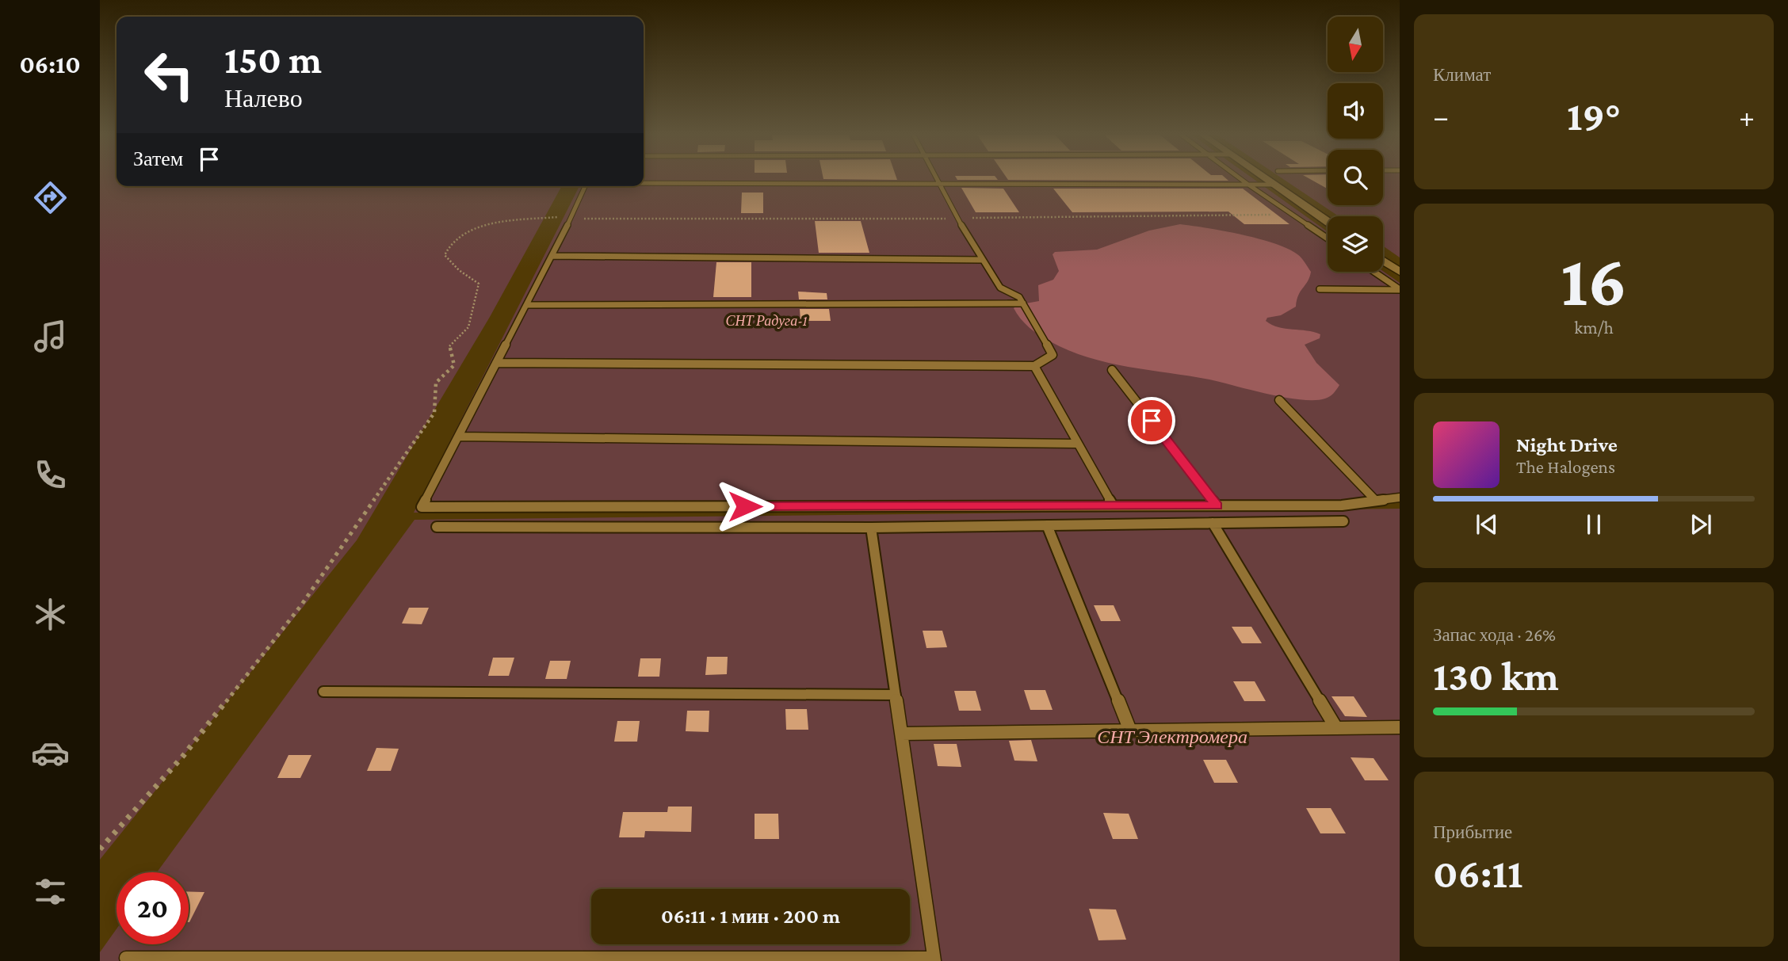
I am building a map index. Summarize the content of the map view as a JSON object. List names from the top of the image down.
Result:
{
  "parks": ["СНТ Радуга-1", "СНТ Электромера"],
  "north": "bottom",
  "page": {
    "tabs": "06:10",
    "tile": [
      "Климат",
      ["16", "km/h"],
      ["Запас хода · 26%", "130 km"],
      ["Прибытие", "06:11"]
    ],
    "turn": ["150 m", "Налево"],
    "heat": ["−", "19°", "+"],
    "then": "Затем",
    "song": ["Night Drive", "The Halogens"],
    "limit": "20",
    "trip": "06:11 · 1 мин · 200 m"
  }
}
